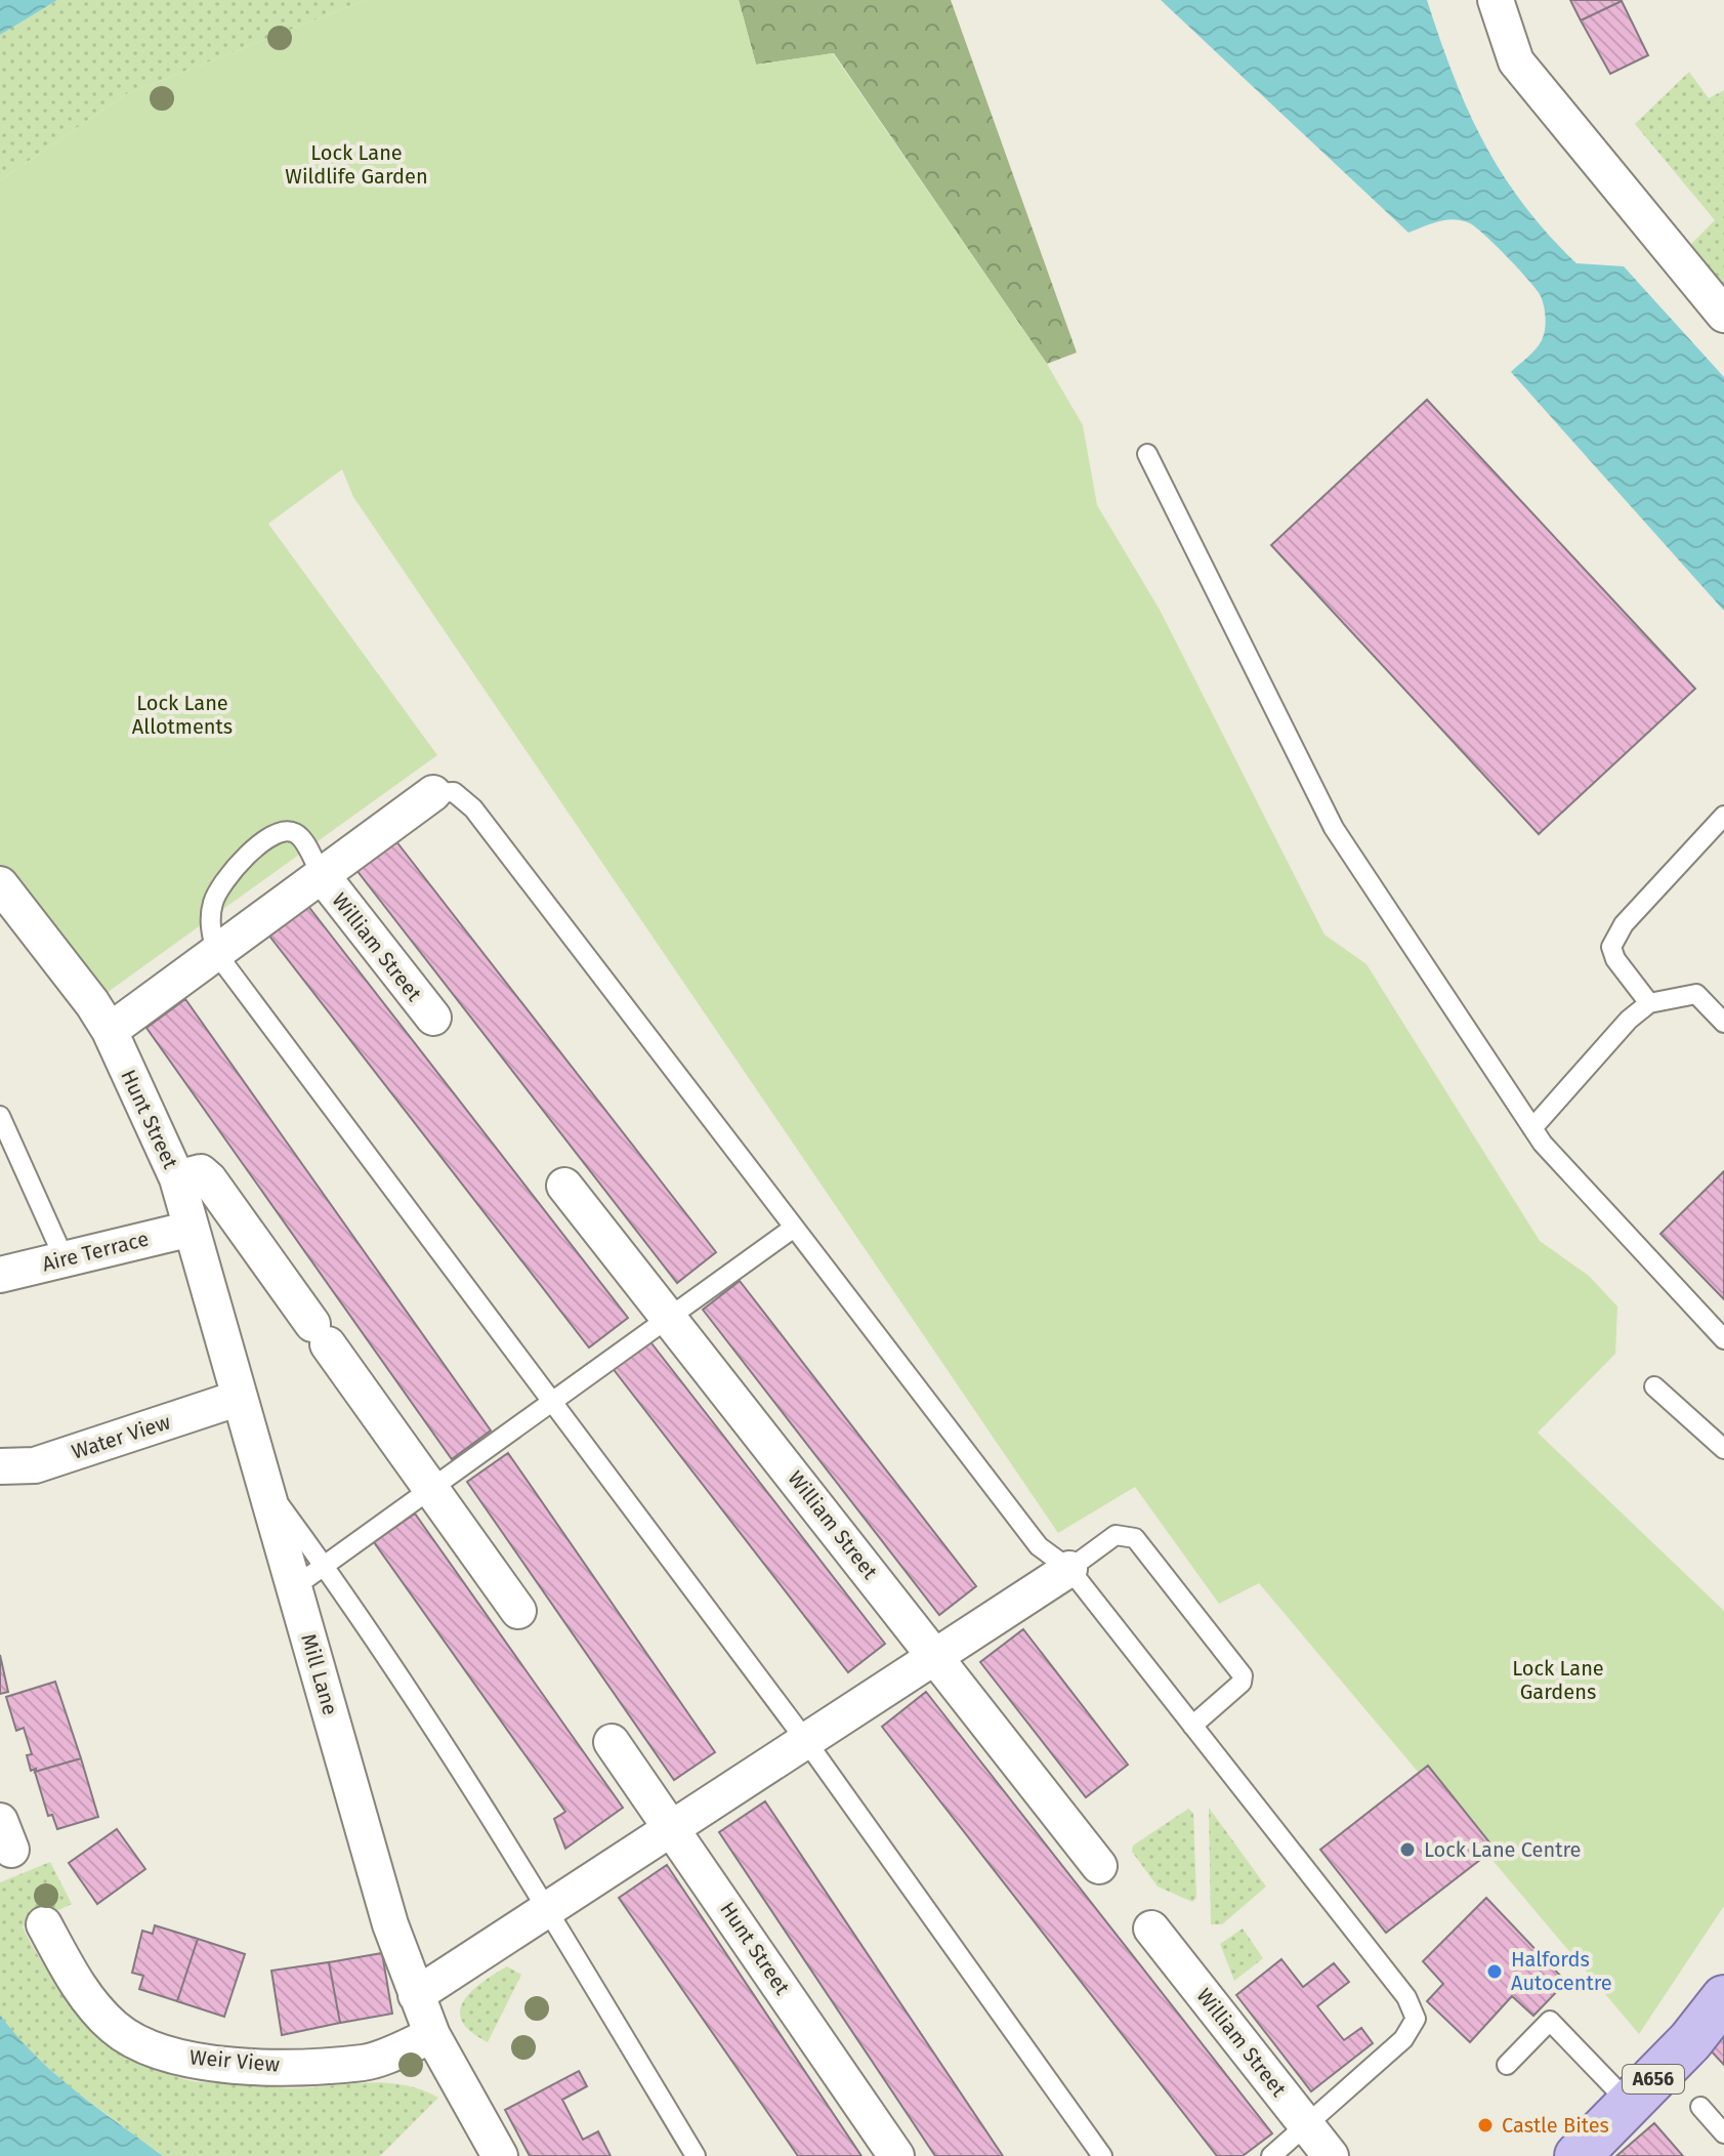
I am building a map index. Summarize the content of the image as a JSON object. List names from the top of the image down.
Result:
{
  "streets": {
    "main road": ["A656"],
    "street": [
      "William Street",
      "Hunt Street",
      "Aire Terrace",
      "Water View",
      "Mill Lane",
      "Weir View"
    ]
  },
  "crossings": [
    ["Hunt Street", "Mill Lane"],
    ["Aire Terrace", "Mill Lane"],
    ["Water View", "Mill Lane"],
    ["Mill Lane", "Weir View"]
  ],
  "parks": ["Lock Lane Wildlife Garden", "Lock Lane Allotments", "Lock Lane Gardens"],
  "places": ["Lock Lane Centre", "Halfords Autocentre", "Castle Bites"]
}
